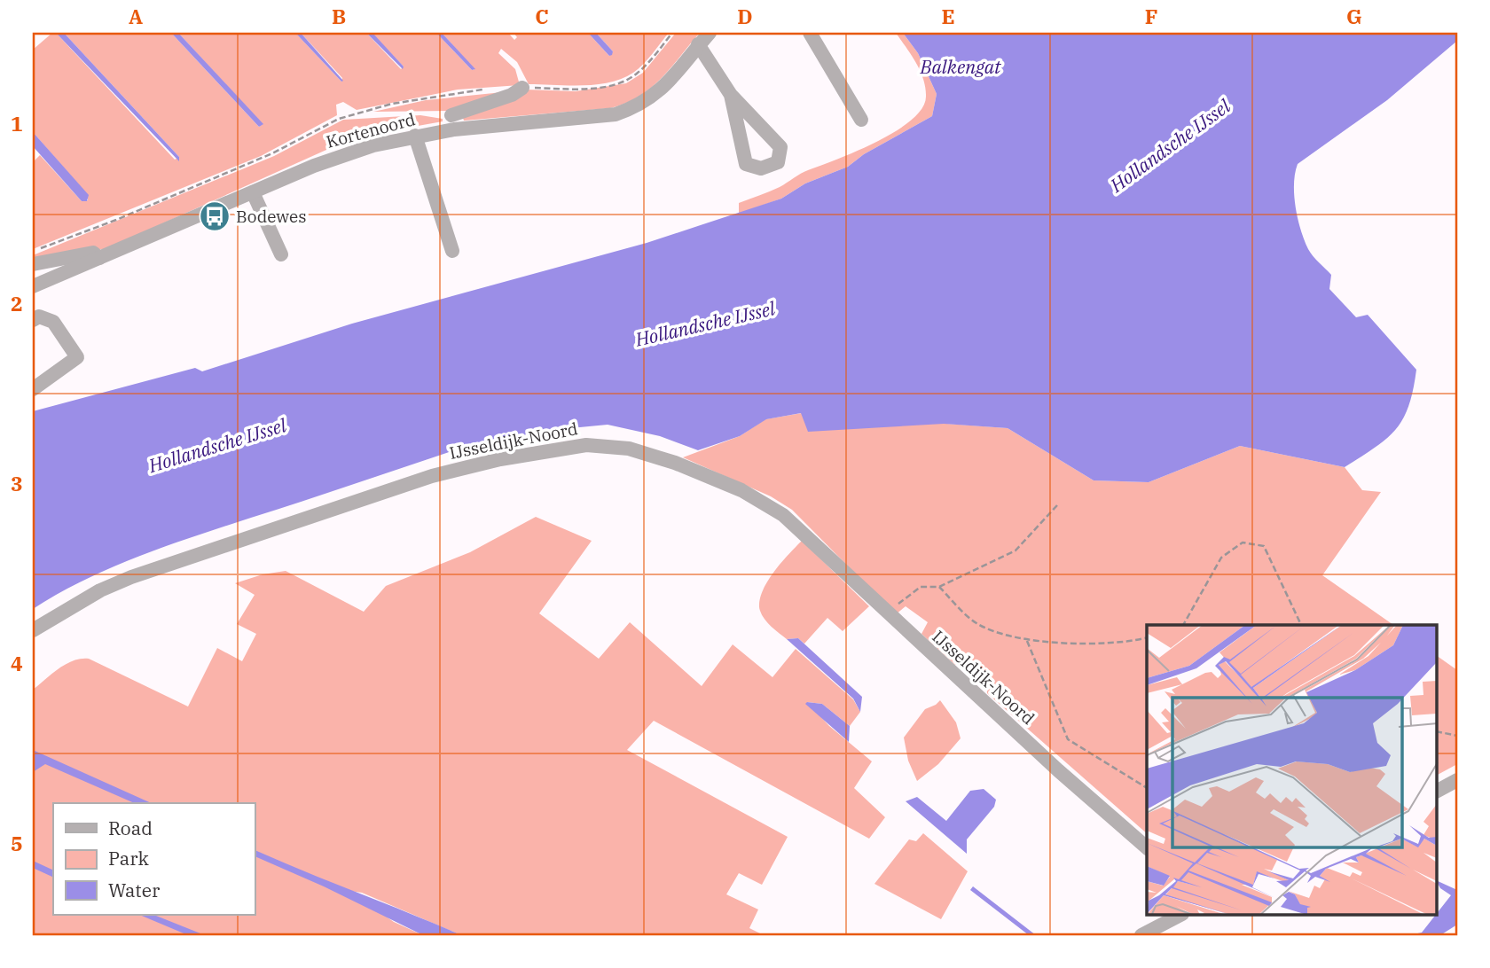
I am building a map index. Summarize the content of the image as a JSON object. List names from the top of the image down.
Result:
{
  "streets": {
    "street": ["Kortenoord", "IJsseldijk-Noord"]
  },
  "water": ["Balkengat", "Hollandsche IJssel"],
  "places": {
    "bus stop": ["Bodewes"]
  },
  "legend": ["Road", "Park", "Water"],
  "grid": {
    "columns": [
      "A",
      "B",
      "C",
      "D",
      "E",
      "F",
      "G"
    ],
    "rows": [
      "1",
      "2",
      "3",
      "4",
      "5"
    ]
  }
}
